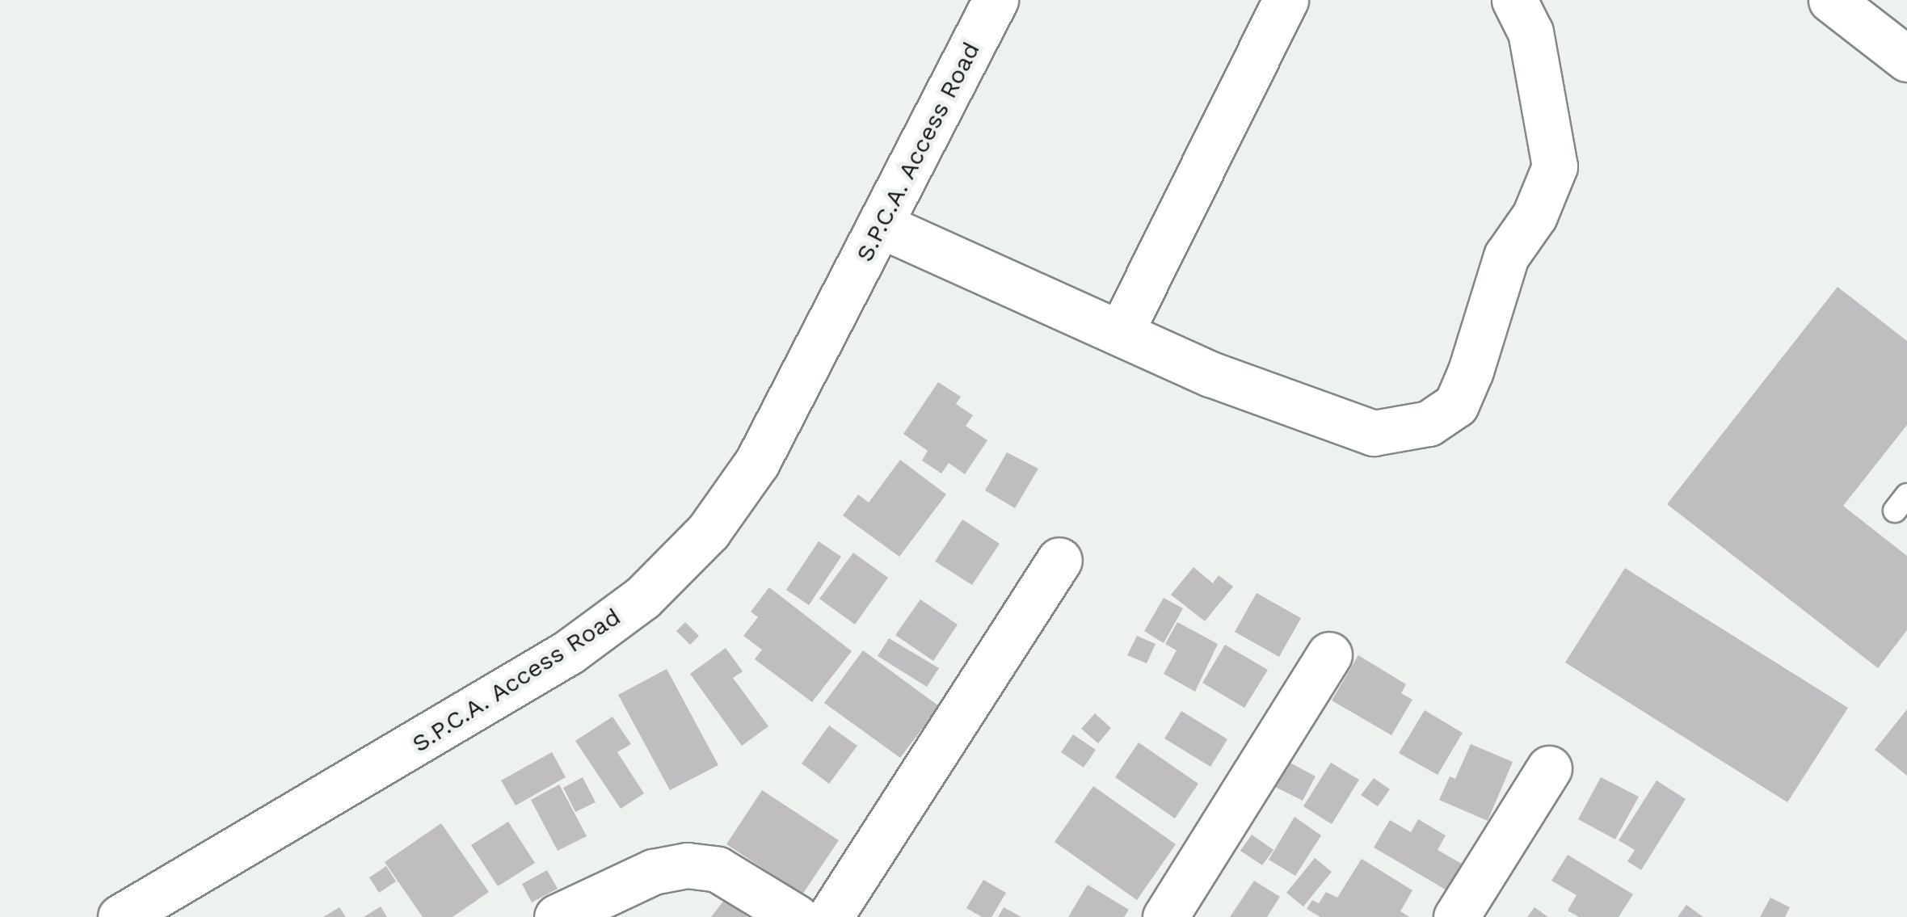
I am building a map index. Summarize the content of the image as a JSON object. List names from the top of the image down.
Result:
{
  "streets": {
    "street": ["S.P.C.A. Access Road"]
  }
}
